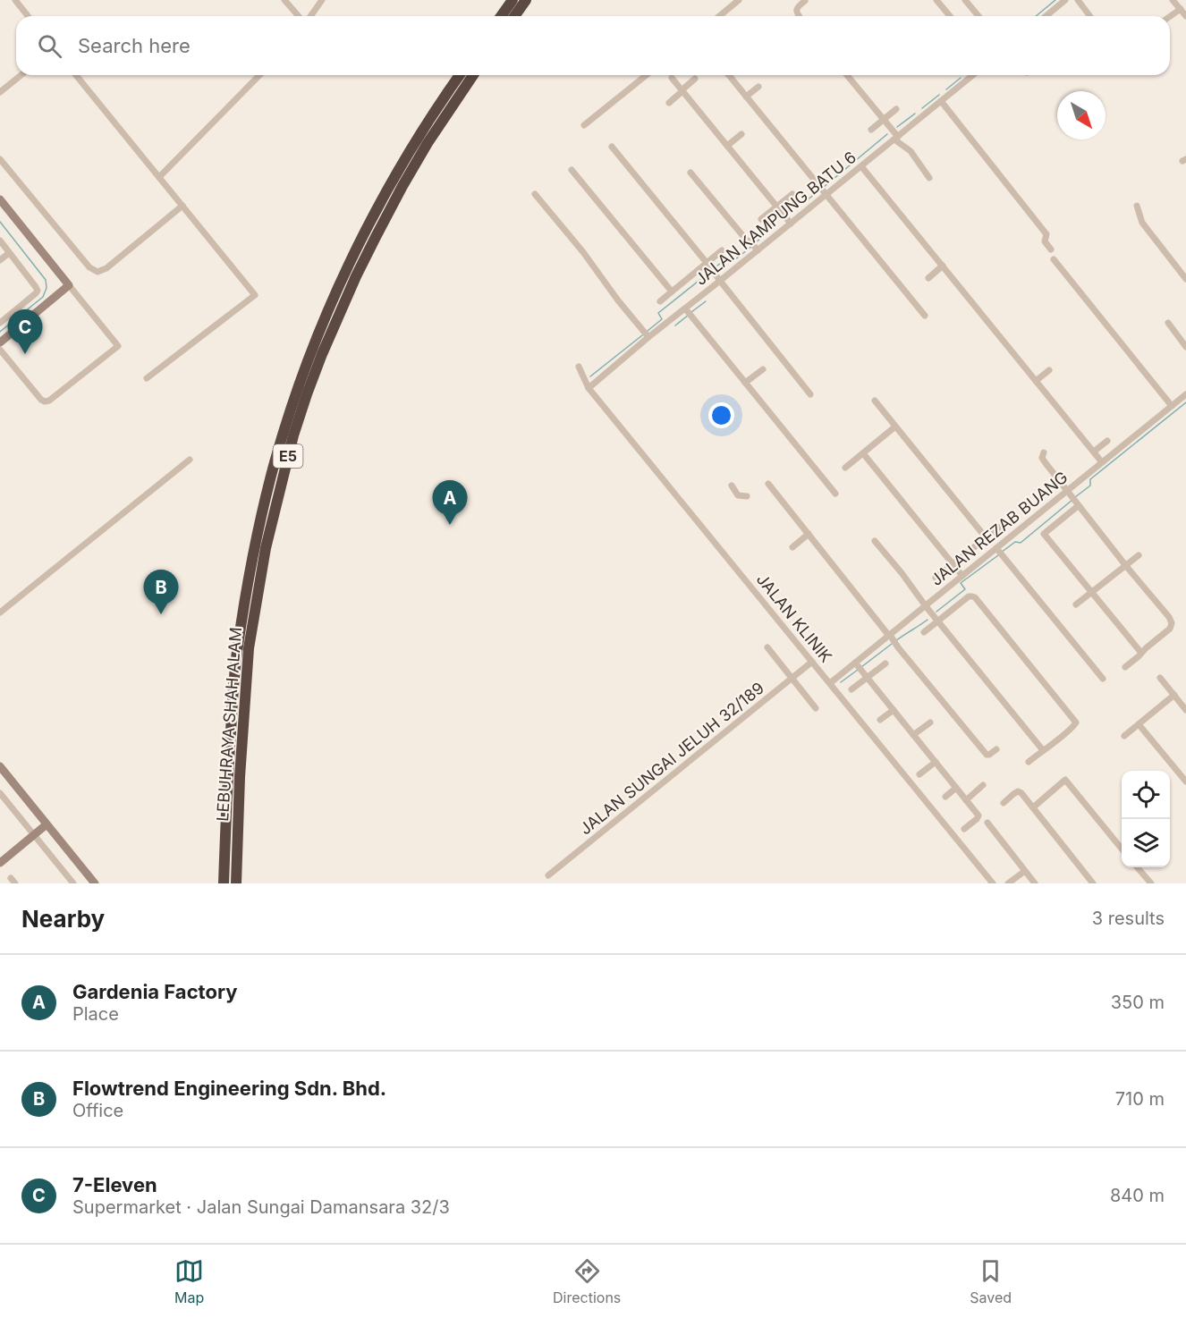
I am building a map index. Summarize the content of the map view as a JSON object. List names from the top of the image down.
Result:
{
  "streets": {
    "highway": ["E5", "LEBUHRAYA SHAH ALAM"],
    "street": [
      "JALAN KAMPUNG BATU 6",
      "JALAN REZAB BUANG",
      "JALAN KLINIK",
      "JALAN SUNGAI JELUH 32/189"
    ]
  },
  "crossings": [
    ["JALAN KAMPUNG BATU 6", "JALAN KLINIK"],
    ["JALAN REZAB BUANG", "JALAN KLINIK"],
    ["JALAN KLINIK", "JALAN SUNGAI JELUH 32/189"]
  ],
  "north": "bottom right",
  "page": {
    "search": "Search here",
    "pins": ["C", "A", "B"],
    "heading": ["Nearby", "3 results"],
    "list": [
      {
        "mark": "A",
        "name": "Gardenia Factory",
        "note": "Place",
        "value": "350 m"
      },
      {
        "mark": "B",
        "name": "Flowtrend Engineering Sdn. Bhd.",
        "note": "Office",
        "value": "710 m"
      },
      {
        "mark": "C",
        "name": "7-Eleven",
        "note": "Supermarket · Jalan Sungai Damansara 32/3",
        "value": "840 m"
      }
    ],
    "nav": ["Map", "Directions", "Saved"]
  }
}
